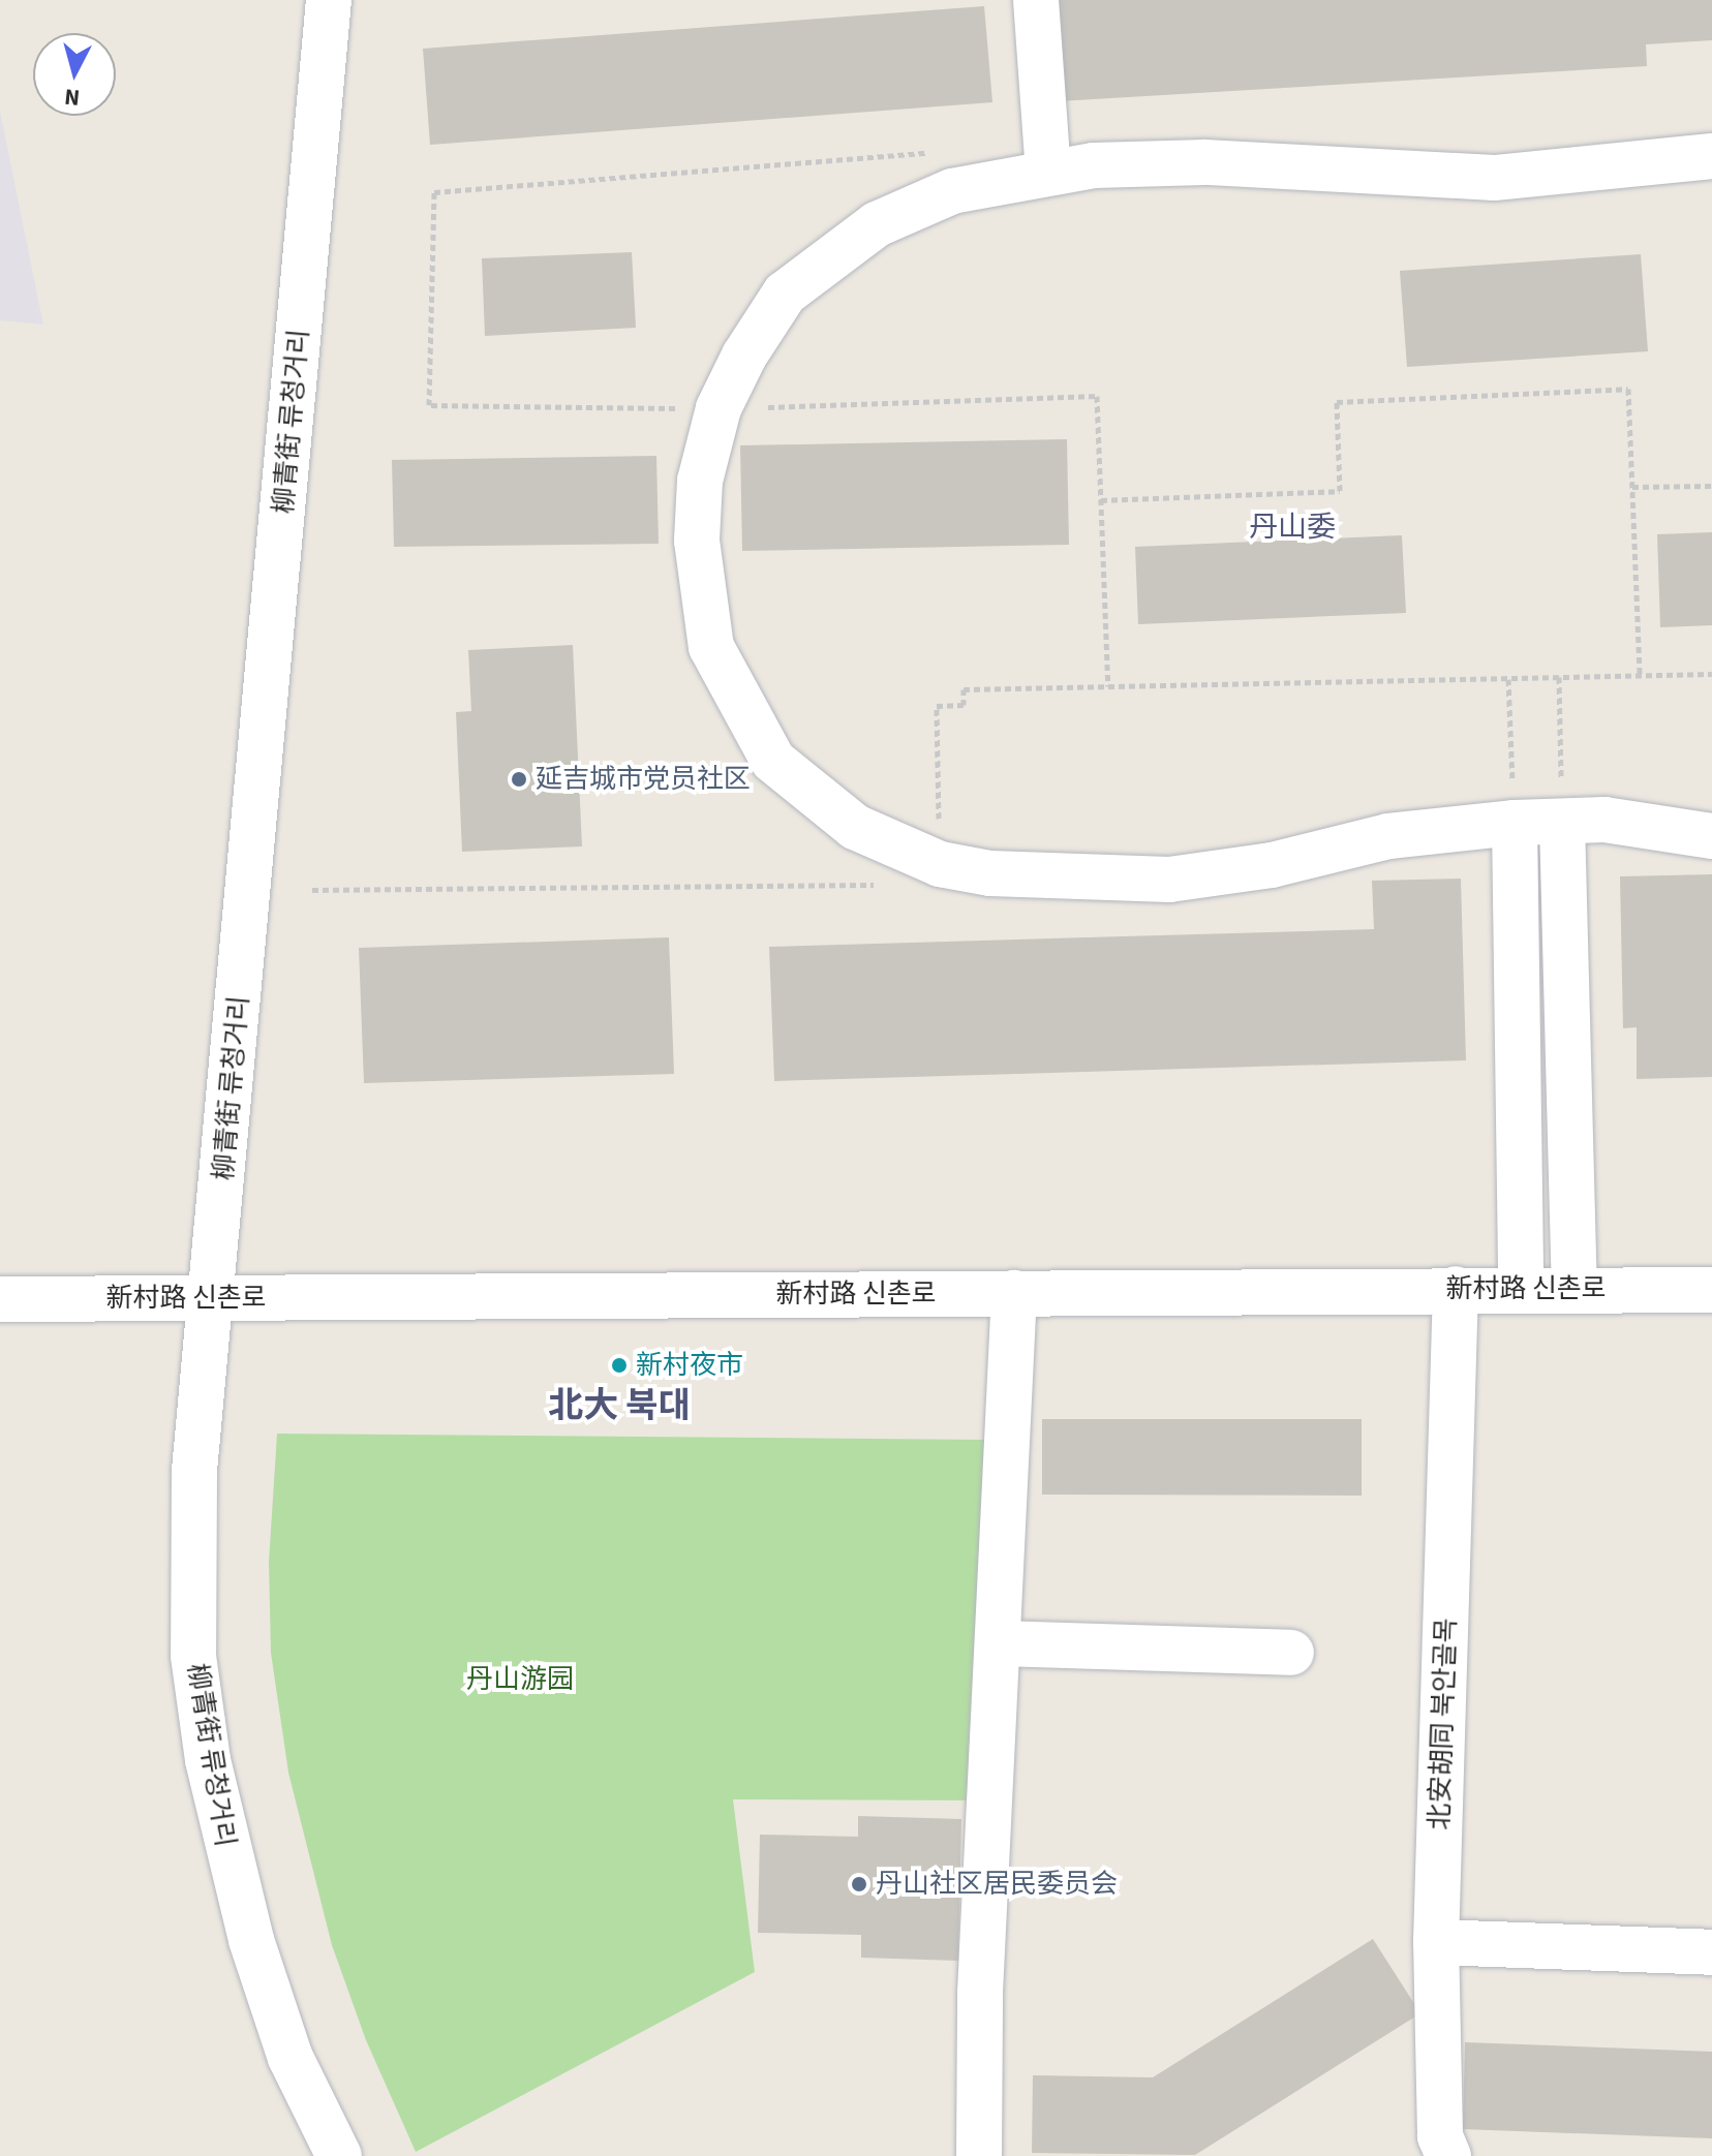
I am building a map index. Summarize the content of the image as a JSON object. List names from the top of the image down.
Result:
{
  "streets": {
    "street": ["柳青街 류청거리", "新村路 신촌로", "北安胡同 북안골목"]
  },
  "crossings": [
    ["柳青街 류청거리", "新村路 신촌로"],
    ["新村路 신촌로", "北安胡同 북안골목"]
  ],
  "districts": ["丹山委", "北大 북대"],
  "parks": ["丹山游园"],
  "places": ["延吉城市党员社区", "新村夜市", "丹山社区居民委员会"],
  "north": "bottom"
}
